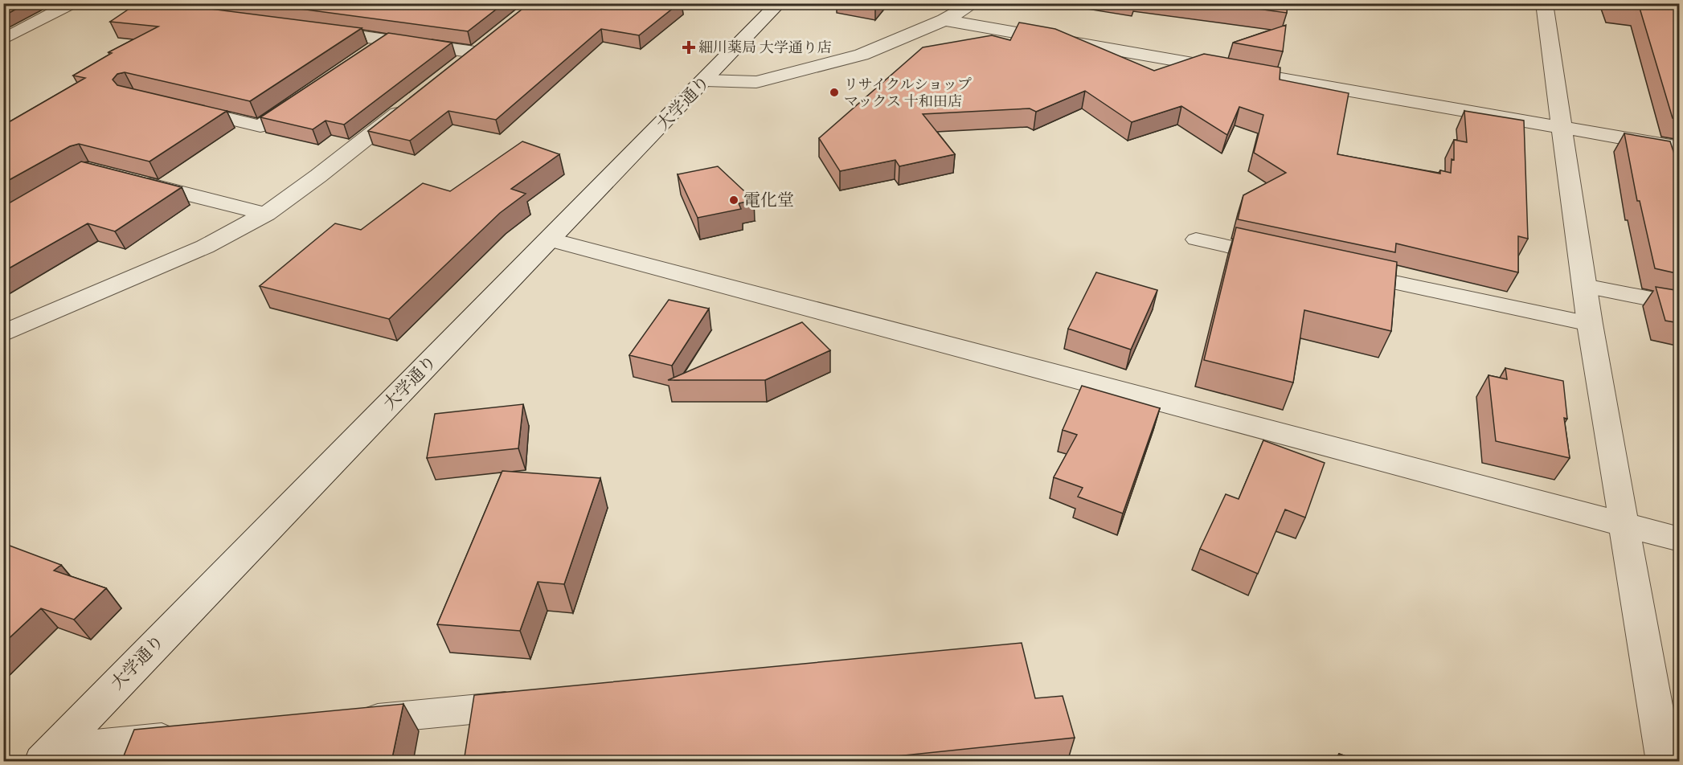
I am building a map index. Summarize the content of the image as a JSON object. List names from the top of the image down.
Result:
{
  "streets": {
    "street": ["大学通り"]
  },
  "places": {
    "health": ["細川薬局 大学通り店"],
    "other": ["リサイクルショップ マックス 十和田店", "電化堂"]
  }
}
